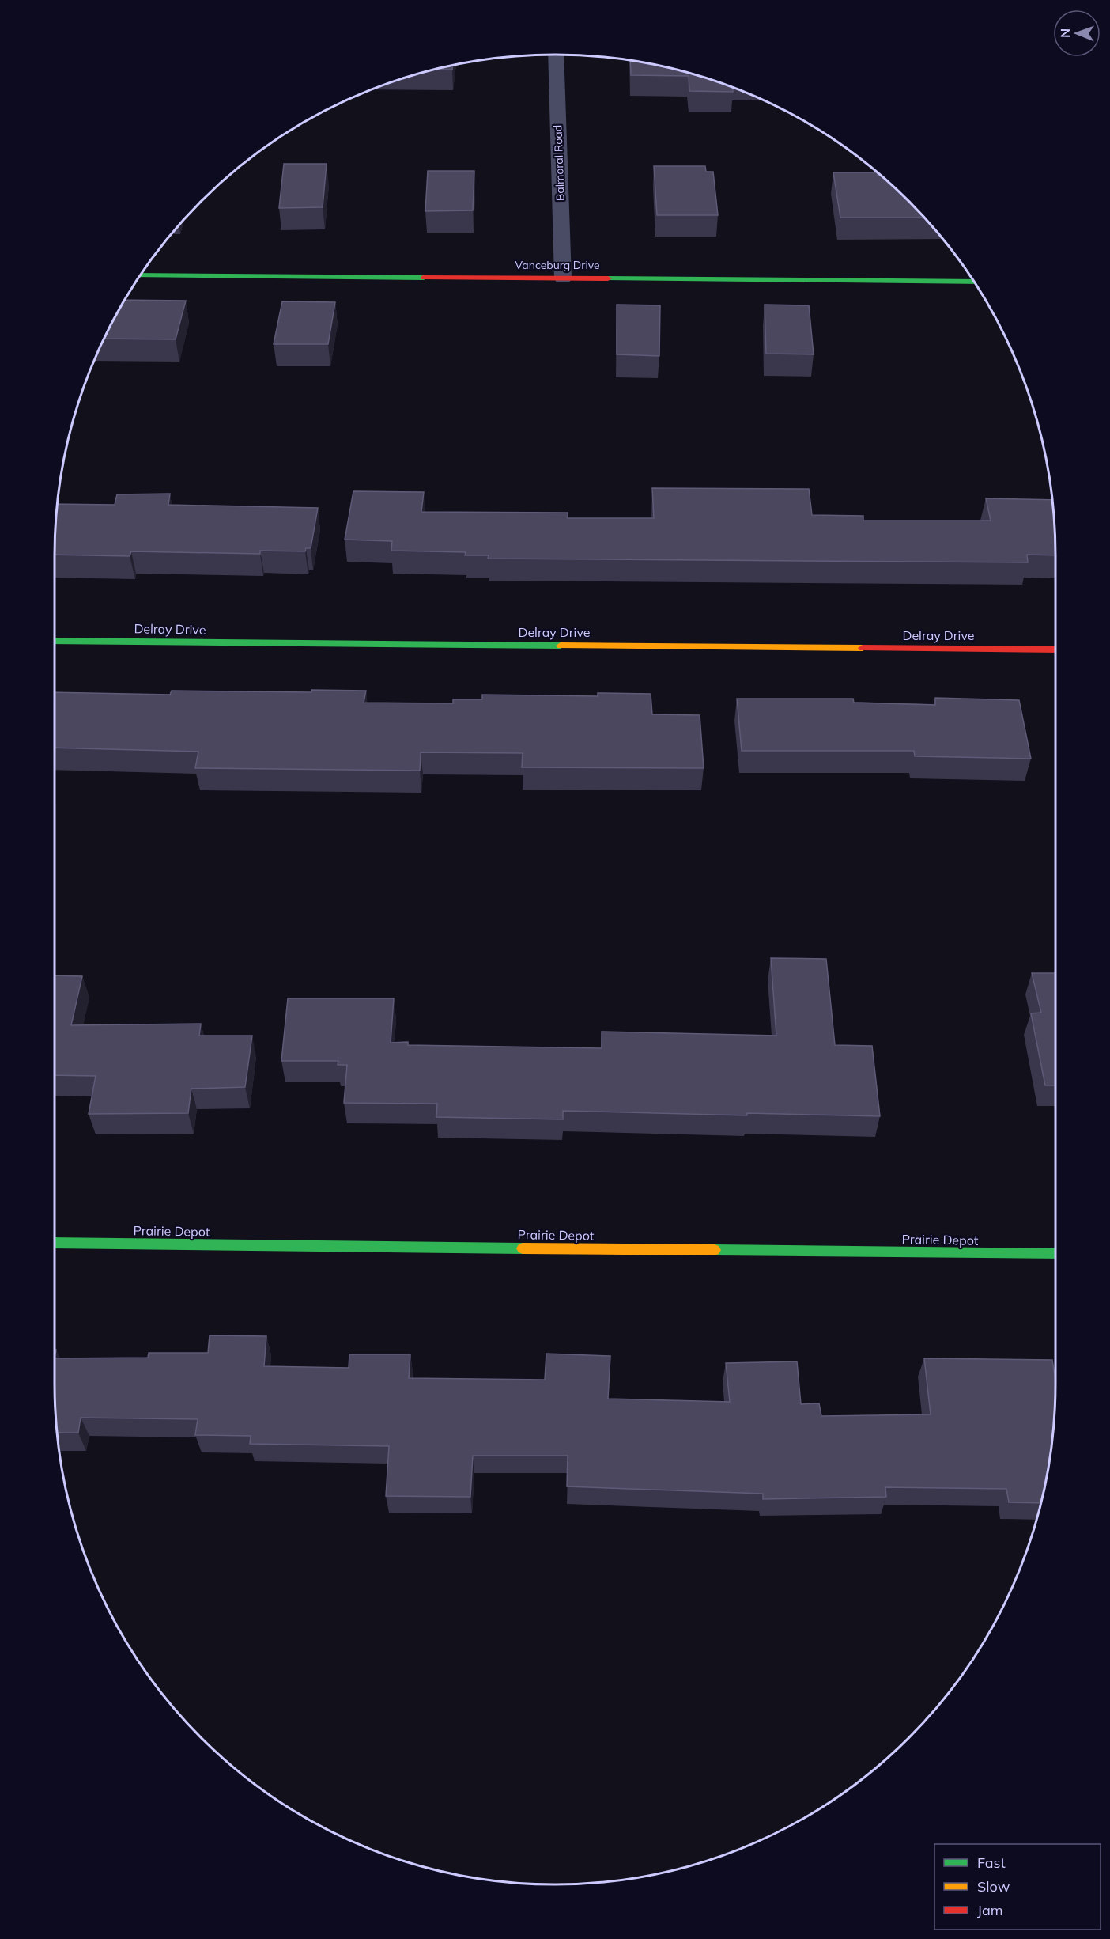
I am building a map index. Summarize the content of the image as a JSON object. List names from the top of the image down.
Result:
{
  "streets": {
    "street": [
      "Balmoral Road",
      "Vanceburg Drive",
      "Delray Drive",
      "Prairie Depot"
    ]
  },
  "crossings": [
    ["Balmoral Road", "Vanceburg Drive"]
  ],
  "legend": ["Fast", "Slow", "Jam"],
  "north": "left"
}
